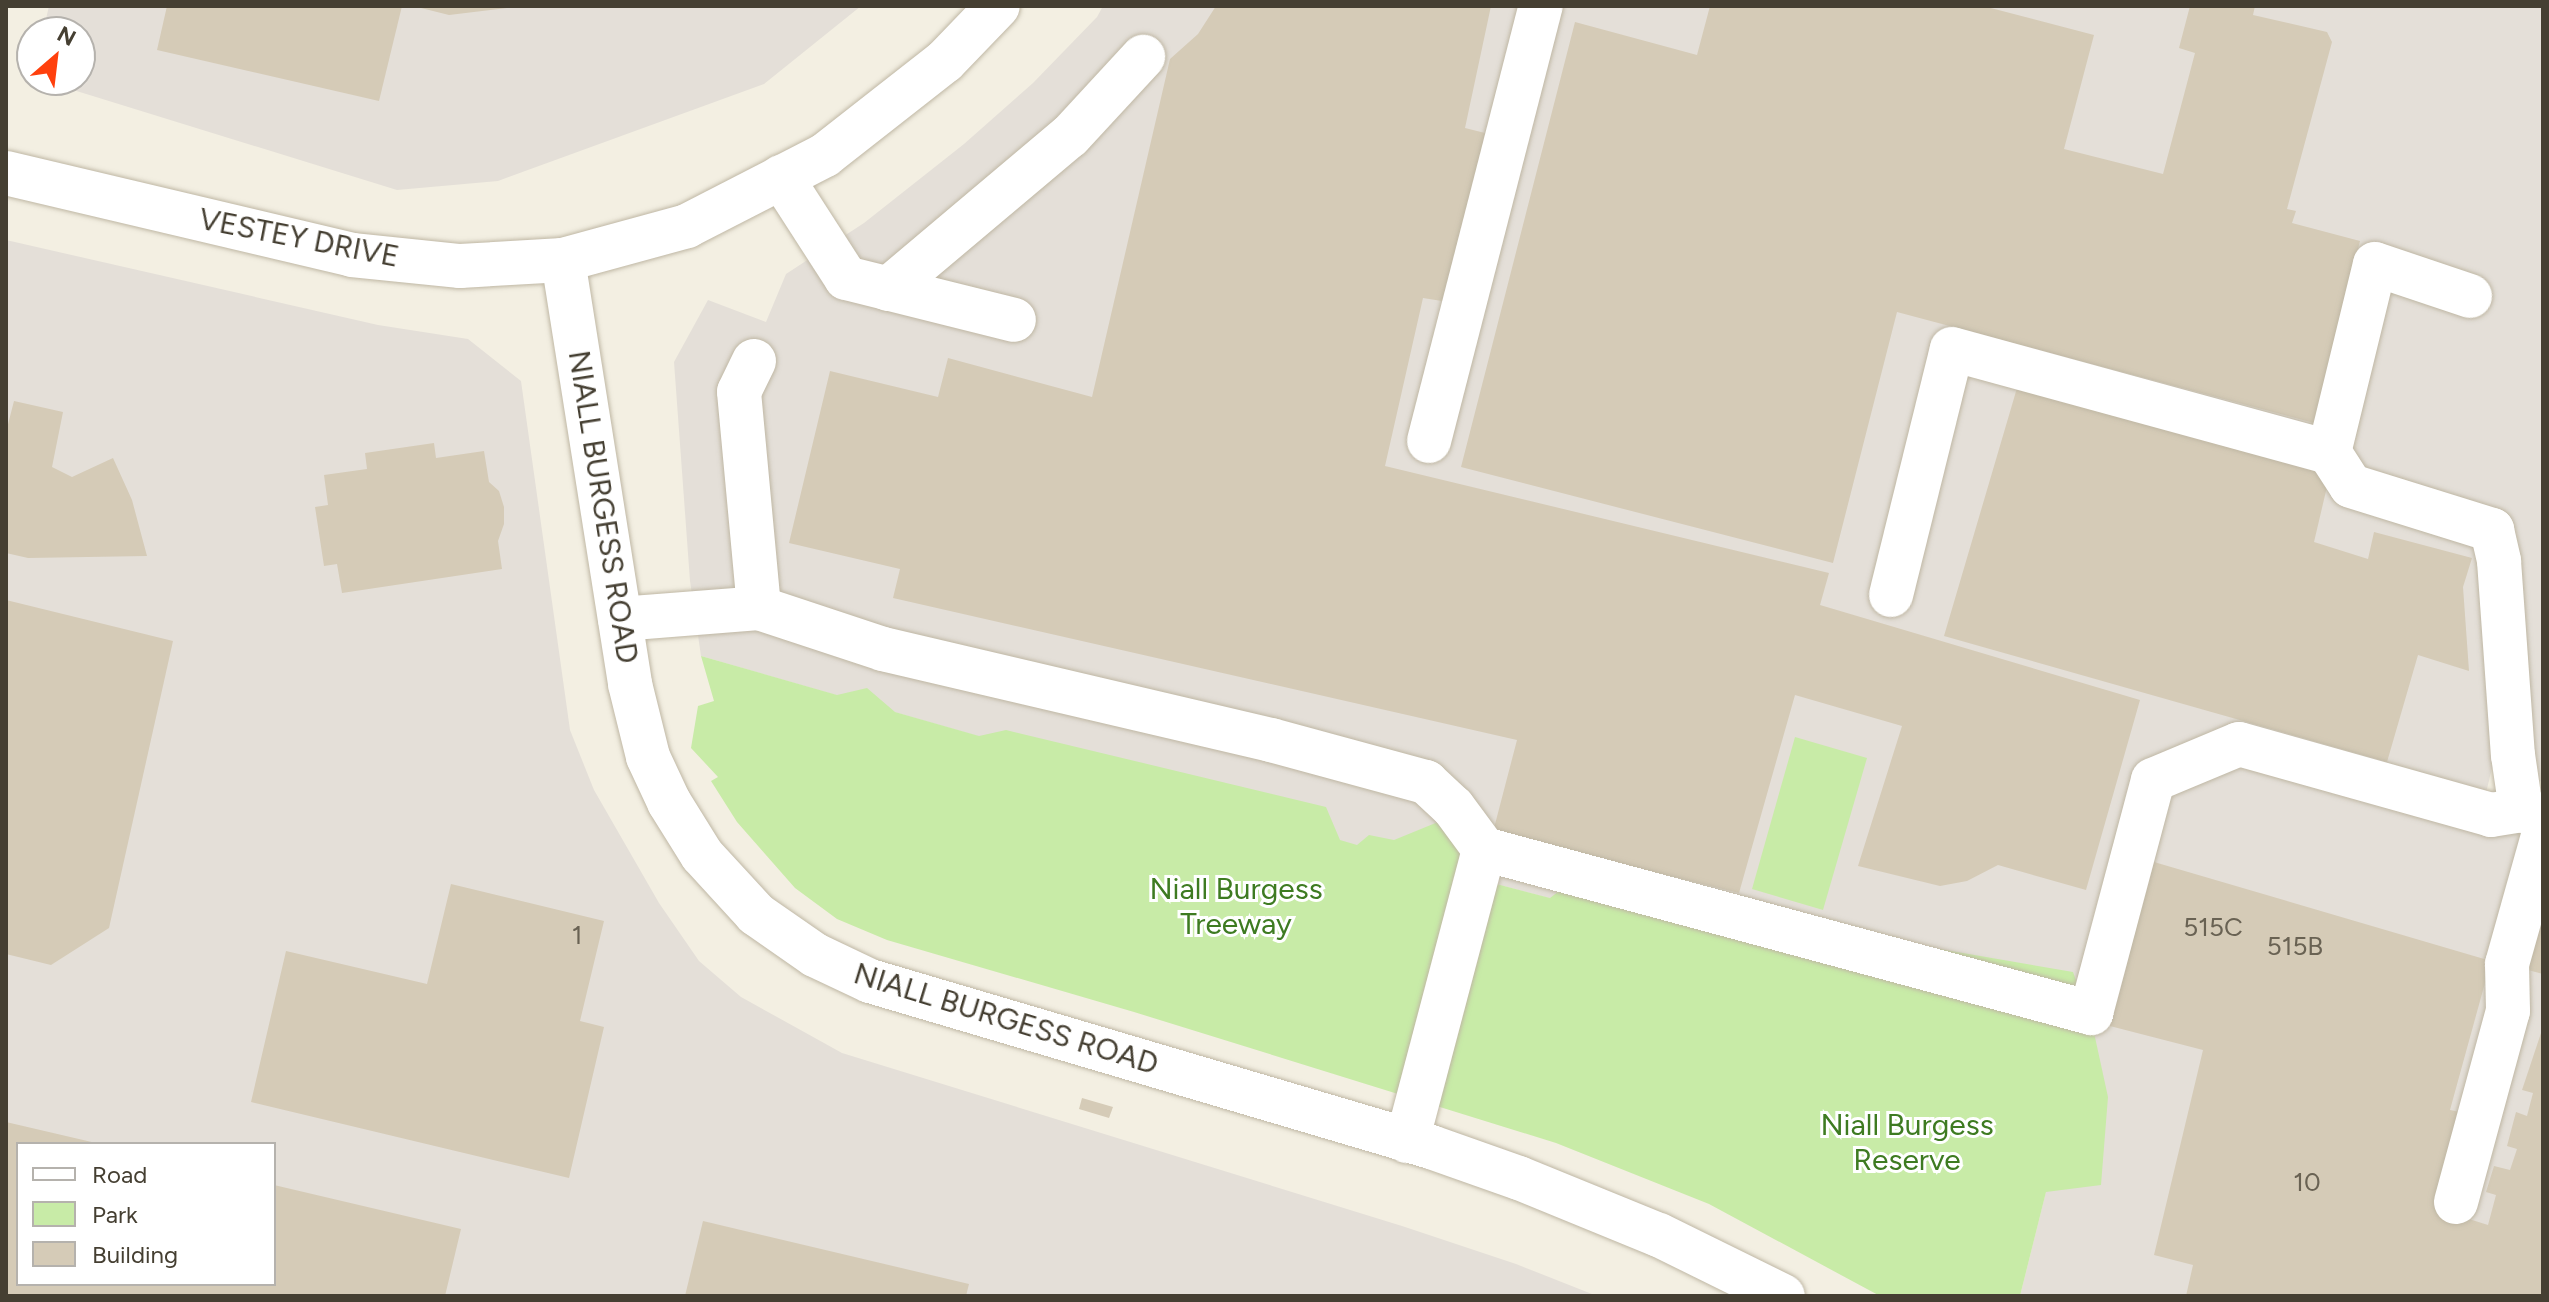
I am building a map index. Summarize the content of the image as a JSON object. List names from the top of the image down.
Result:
{
  "streets": {
    "street": ["VESTEY DRIVE", "NIALL BURGESS ROAD"]
  },
  "crossings": [
    ["VESTEY DRIVE", "NIALL BURGESS ROAD"]
  ],
  "parks": ["Niall Burgess Treeway", "Niall Burgess Reserve"],
  "house_numbers": [
    "515C",
    "1",
    "515B",
    "10"
  ],
  "legend": ["Road", "Park", "Building"],
  "north": "top right"
}
